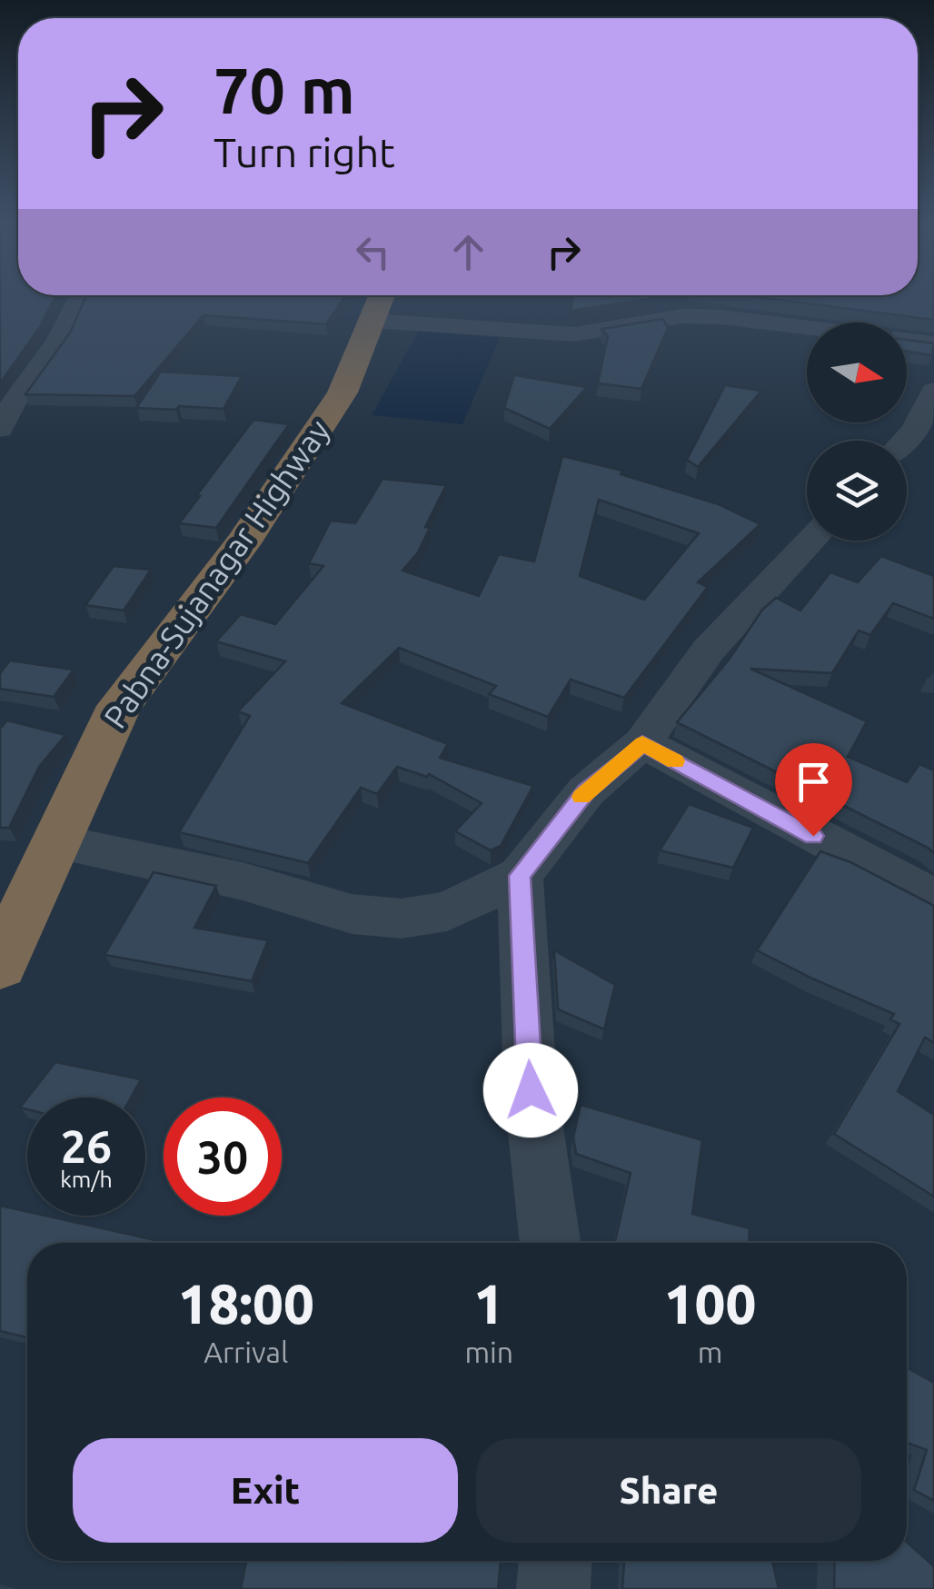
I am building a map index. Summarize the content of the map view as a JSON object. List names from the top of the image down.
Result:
{
  "streets": {
    "highway": ["Pabna-Sujanagar Highway"]
  },
  "north": "right",
  "page": {
    "turn": ["70 m", "Turn right"],
    "speed": "26 km/h",
    "limit": "30",
    "eta": [
      "18:00",
      "Arrival",
      "1",
      "min",
      "100",
      "m"
    ],
    "buttons": ["Exit", "Share"]
  }
}
